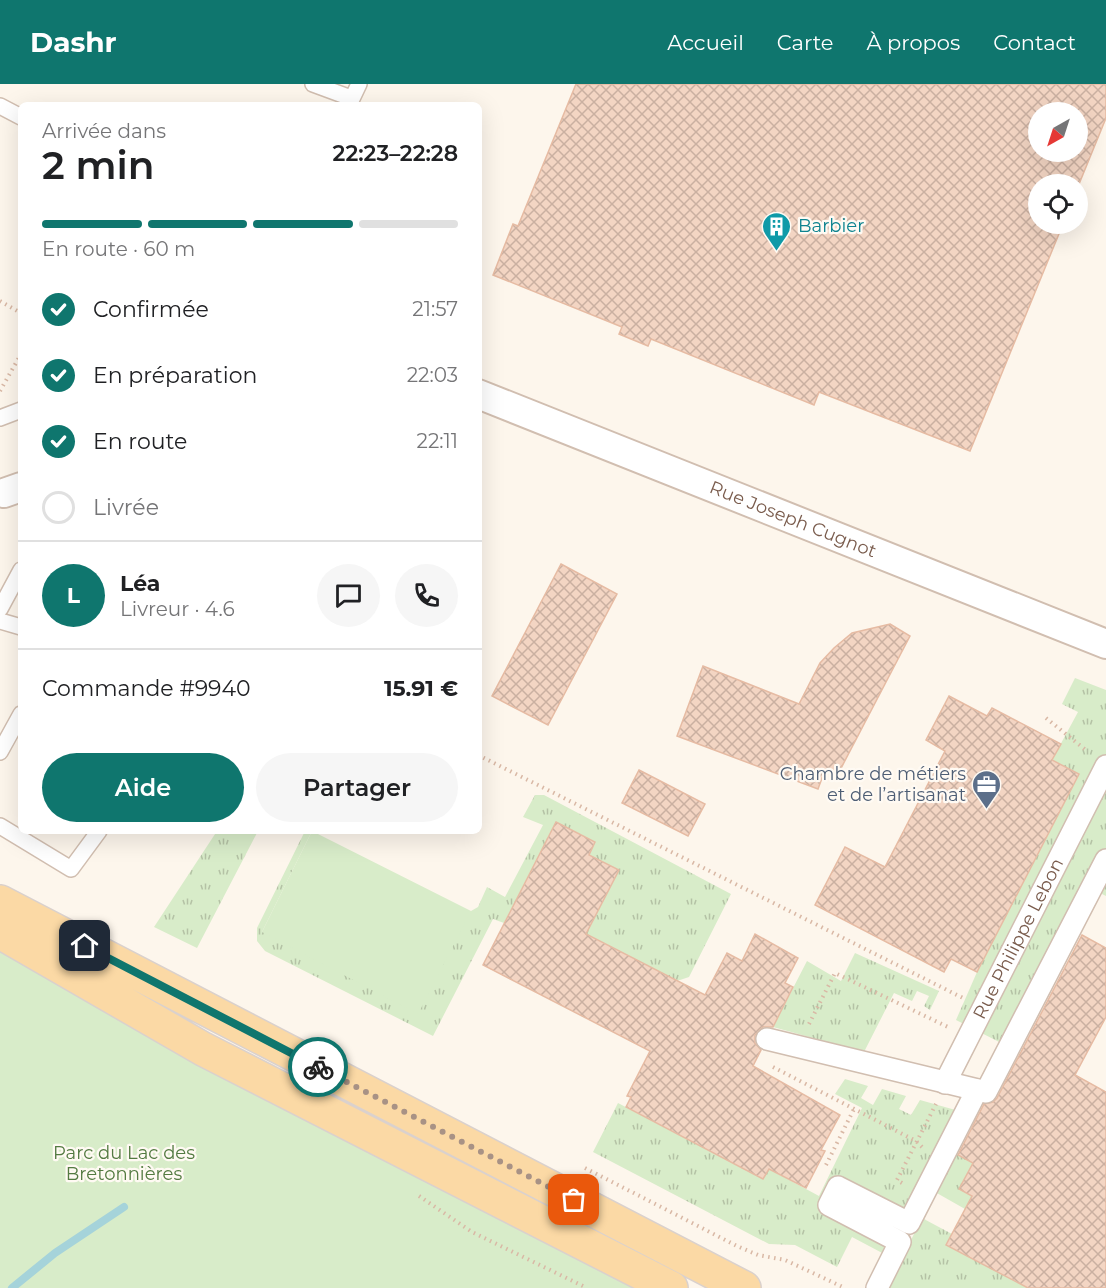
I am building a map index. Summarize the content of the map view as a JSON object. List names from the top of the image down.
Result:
{
  "streets": {
    "street": ["Rue Joseph Cugnot", "Rue Philippe Lebon"]
  },
  "parks": ["Parc du Lac des Bretonnières"],
  "places": {
    "building": ["Barbier"],
    "office": ["Chambre de métiers et de l’artisanat"]
  },
  "north": "bottom left",
  "page": {
    "header": "Dashr",
    "nav": [
      "Accueil",
      "Carte",
      "À propos",
      "Contact"
    ],
    "heading": ["2 min", "Arrivée dans", "22:23–22:28"],
    "panel": [
      "Léa",
      "Livreur · 4.6",
      "Commande #9940",
      "15.91 €"
    ],
    "bar": "En route · 60 m",
    "list": [
      ["Confirmée", "21:57"],
      ["En préparation", "22:03"],
      ["En route", "22:11"],
      "Livrée"
    ],
    "round": "L",
    "buttons": ["Aide", "Partager"]
  }
}
